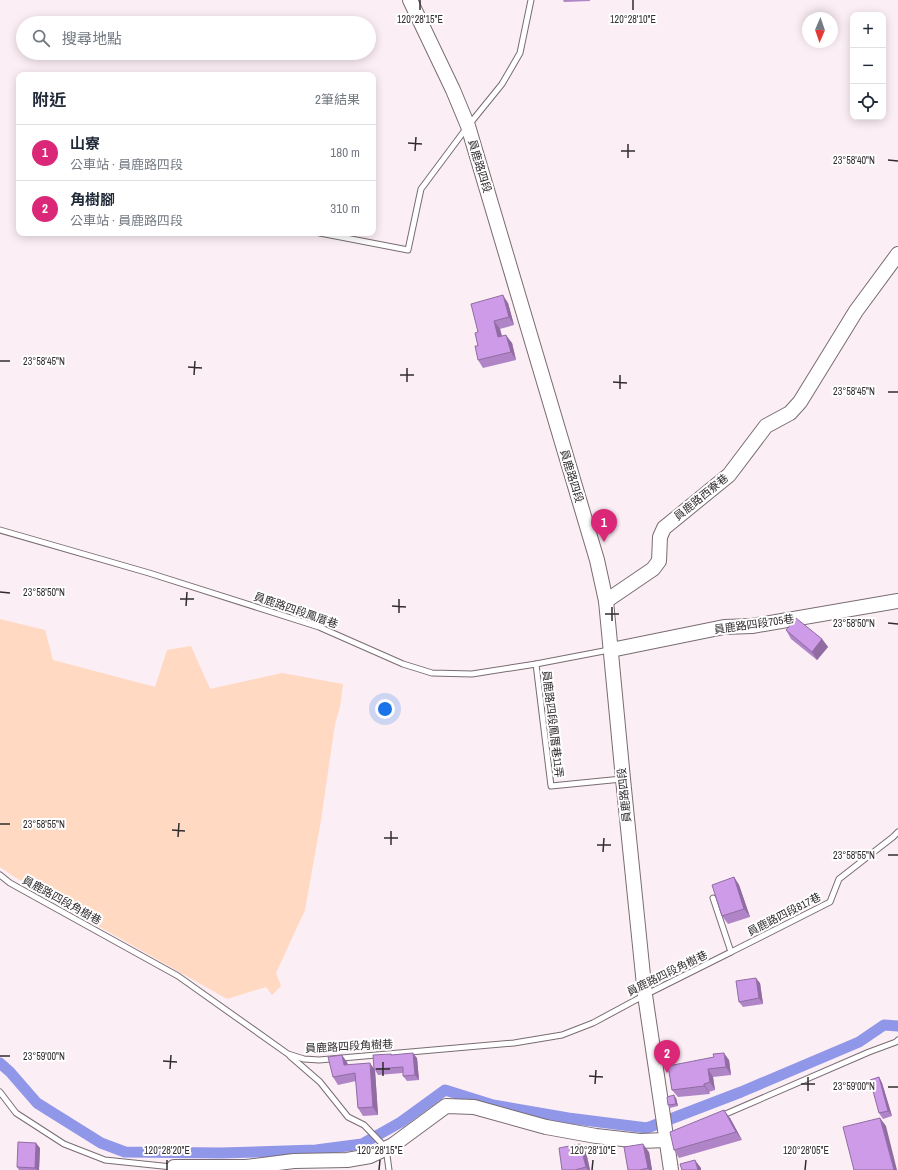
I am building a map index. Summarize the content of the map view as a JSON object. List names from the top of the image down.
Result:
{
  "streets": {
    "street": ["員鹿路四段", "員鹿路西寮巷", "員鹿路四段705巷"],
    "lane": [
      "員鹿路四段鳳厝巷",
      "員鹿路四段鳳厝巷11弄",
      "員鹿路四段角樹巷",
      "員鹿路四段817巷"
    ]
  },
  "crossings": [
    ["員鹿路四段", "員鹿路西寮巷"],
    ["員鹿路四段", "員鹿路四段鳳厝巷"],
    ["員鹿路四段", "員鹿路四段705巷"],
    ["員鹿路四段", "員鹿路四段鳳厝巷11弄"],
    ["員鹿路四段", "員鹿路四段角樹巷"],
    ["員鹿路四段鳳厝巷", "員鹿路四段705巷"],
    ["員鹿路四段鳳厝巷", "員鹿路四段鳳厝巷11弄"],
    ["員鹿路四段角樹巷", "員鹿路四段817巷"]
  ],
  "north": "bottom",
  "page": {
    "map_buttons": ["+", "−"],
    "search": "搜尋地點",
    "heading": ["附近", "2筆結果"],
    "list": [
      {
        "mark": "1",
        "name": "山寮",
        "note": "公車站 · 員鹿路四段",
        "value": "180 m"
      },
      {
        "mark": "2",
        "name": "角樹腳",
        "note": "公車站 · 員鹿路四段",
        "value": "310 m"
      }
    ],
    "pins": ["1", "2"]
  },
  "coordinates": [
    "120°28'15\"E",
    "120°28'10\"E",
    "23°58'40\"N",
    "23°58'45\"N",
    "23°58'50\"N",
    "23°58'55\"N",
    "23°59'00\"N",
    "120°28'20\"E",
    "120°28'05\"E"
  ]
}
